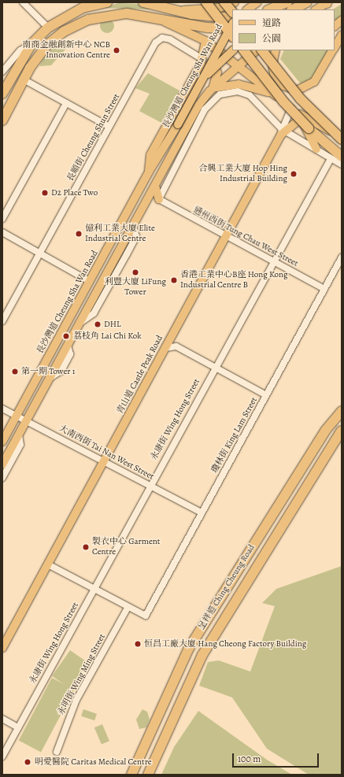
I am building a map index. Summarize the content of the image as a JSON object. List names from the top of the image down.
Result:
{
  "streets": {
    "highway": ["呈祥道 Ching Cheung Road"],
    "main road": ["長沙灣道 Cheung Sha Wan Road", "青山道 Castle Peak Road"],
    "street": [
      "長順街 Cheung Shun Street",
      "通州西街 Tung Chau West Street",
      "永康街 Wing Hong Street",
      "瓊林街 King Lam Street",
      "大南西街 Tai Nan West Street",
      "永明街 Wing Ming Street"
    ]
  },
  "crossings": [
    ["長沙灣道 Cheung Sha Wan Road", "長順街 Cheung Shun Street"],
    ["長沙灣道 Cheung Sha Wan Road", "大南西街 Tai Nan West Street"],
    ["通州西街 Tung Chau West Street", "青山道 Castle Peak Road"],
    ["通州西街 Tung Chau West Street", "永康街 Wing Hong Street"],
    ["通州西街 Tung Chau West Street", "瓊林街 King Lam Street"],
    ["青山道 Castle Peak Road", "大南西街 Tai Nan West Street"],
    ["永康街 Wing Hong Street", "大南西街 Tai Nan West Street"],
    ["瓊林街 King Lam Street", "大南西街 Tai Nan West Street"],
    ["瓊林街 King Lam Street", "永明街 Wing Ming Street"]
  ],
  "places": [
    "南商金融創新中心 NCB Innovation Centre",
    "合興工業大廈 Hop Hing Industrial Building",
    "D2 Place Two",
    "億利工業大廈 Elite Industrial Centre",
    "利豐大廈 LiFung Tower",
    "香港工業中心B座 Hong Kong Industrial Centre B",
    "DHL",
    "荔枝角 Lai Chi Kok",
    "第一期 Tower 1",
    "製衣中心 Garment Centre",
    "恒昌工廠大廈 Hang Cheong Factory Building",
    "明愛醫院 Caritas Medical Centre"
  ],
  "legend": ["道路", "公園"],
  "scale_bar": "100 m"
}
